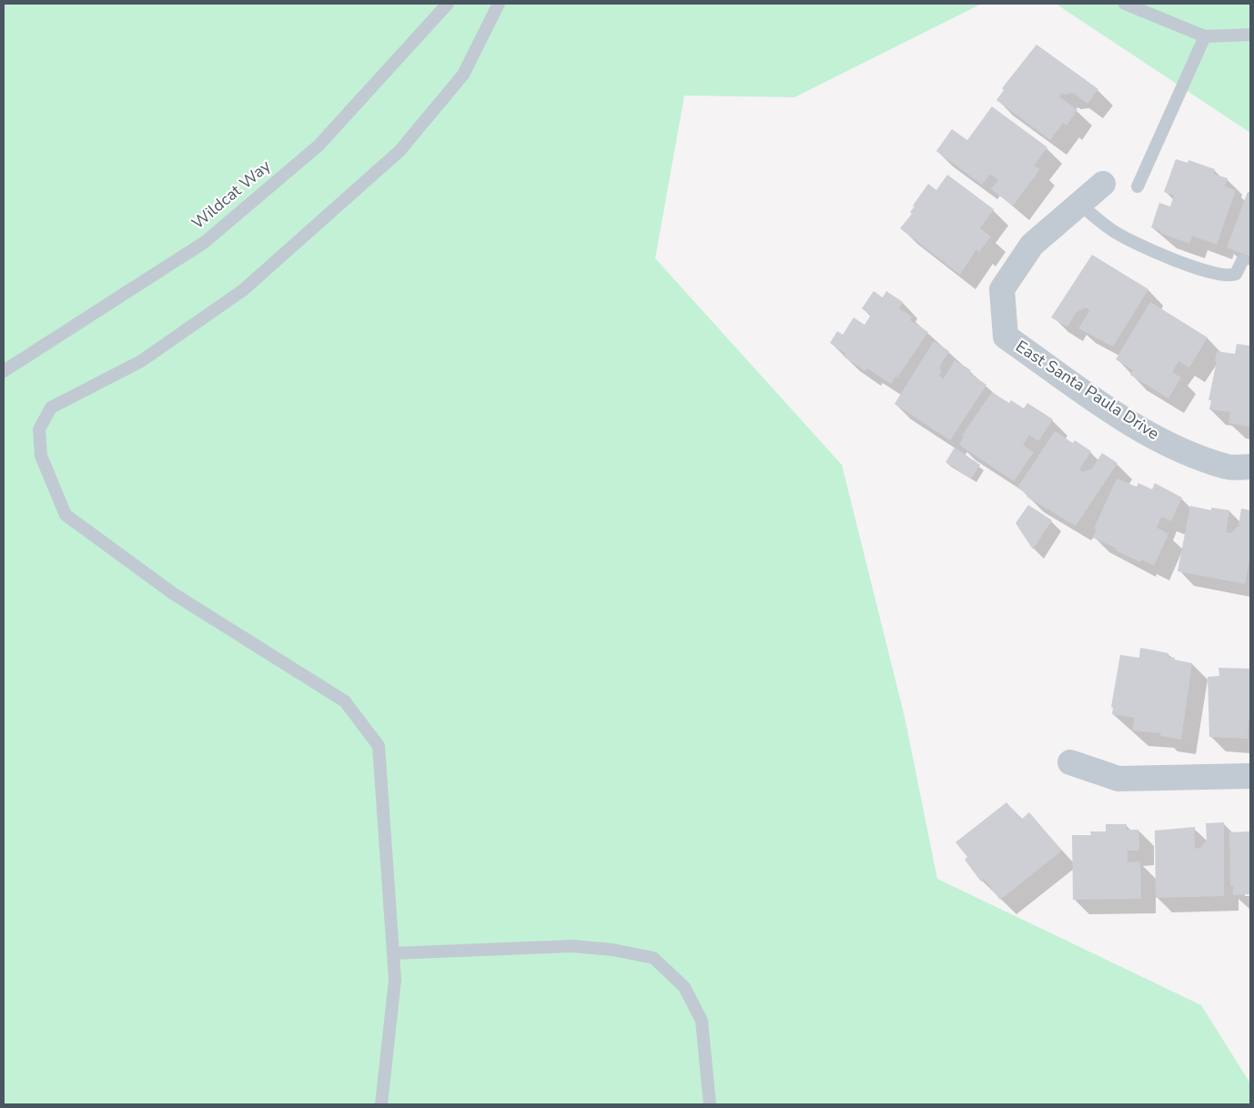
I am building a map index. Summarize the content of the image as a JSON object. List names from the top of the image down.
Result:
{
  "streets": {
    "street": ["East Santa Paula Drive"],
    "lane": ["Wildcat Way"]
  }
}
